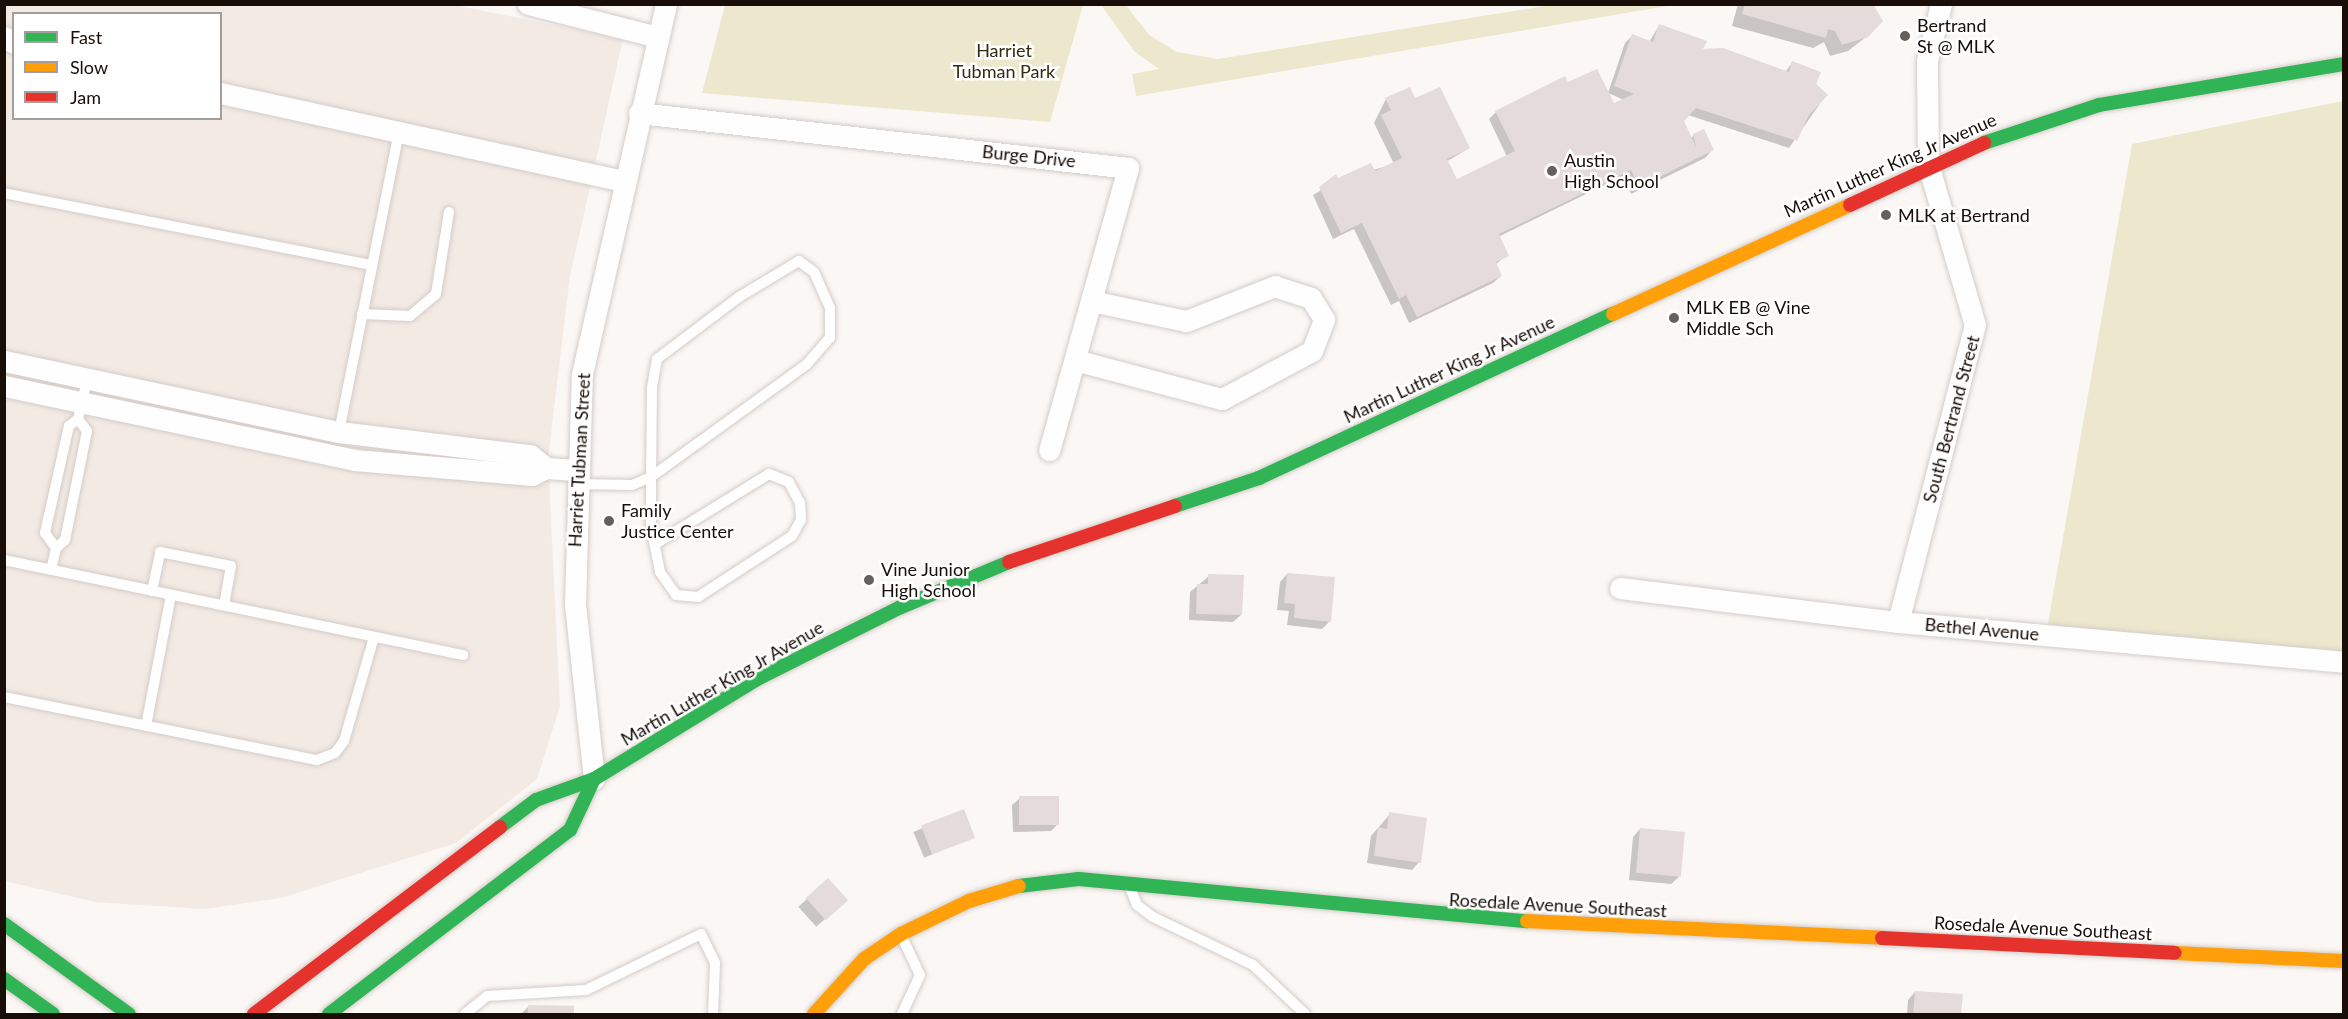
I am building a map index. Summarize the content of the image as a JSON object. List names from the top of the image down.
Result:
{
  "streets": {
    "main road": ["Martin Luther King Jr Avenue", "Rosedale Avenue Southeast"],
    "street": [
      "Burge Drive",
      "South Bertrand Street",
      "Harriet Tubman Street",
      "Bethel Avenue"
    ]
  },
  "crossings": [
    ["Burge Drive", "Harriet Tubman Street"],
    ["Martin Luther King Jr Avenue", "South Bertrand Street"],
    ["Martin Luther King Jr Avenue", "Harriet Tubman Street"],
    ["South Bertrand Street", "Bethel Avenue"]
  ],
  "parks": ["Harriet Tubman Park"],
  "places": [
    "Bertrand St @ MLK",
    "Austin High School",
    "MLK at Bertrand",
    "MLK EB @ Vine Middle Sch",
    "Family Justice Center",
    "Vine Junior High School"
  ],
  "legend": ["Fast", "Slow", "Jam"]
}
